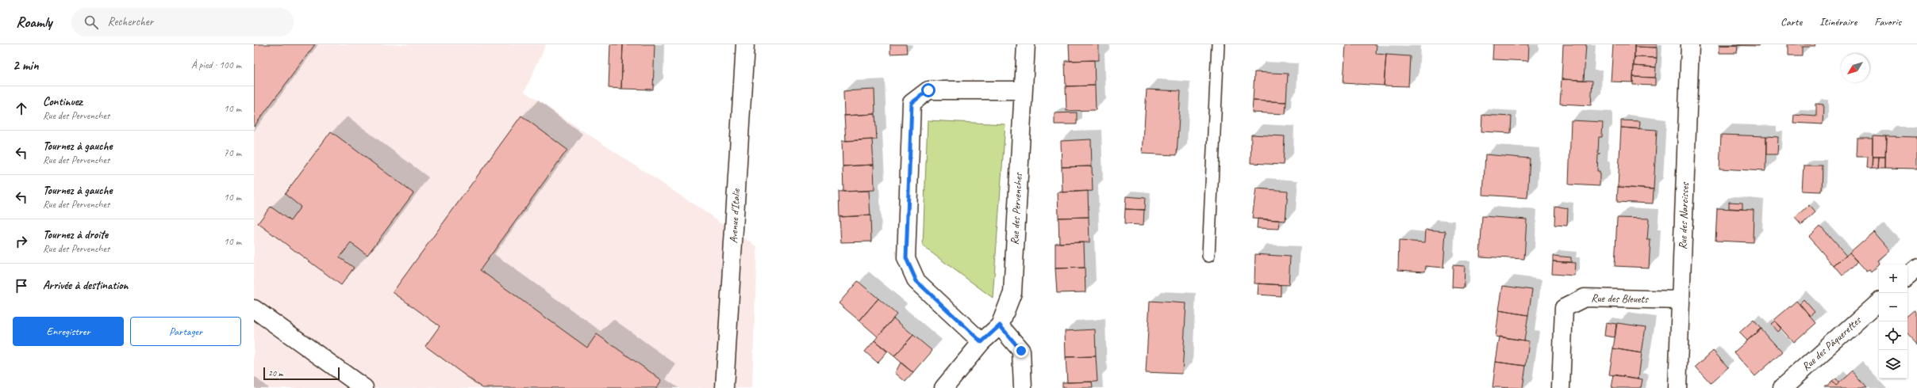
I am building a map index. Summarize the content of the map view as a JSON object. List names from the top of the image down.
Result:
{
  "streets": {
    "street": [
      "Rue des Pervenches",
      "Avenue d'Italie",
      "Rue des Narcisses",
      "Rue des Bleuets",
      "Rue des Pâquerettes"
    ]
  },
  "crossings": [
    ["Rue des Narcisses", "Rue des Bleuets"]
  ],
  "scale_bar": "20 m",
  "north": "bottom left",
  "page": {
    "header": "Roamly",
    "search": "Rechercher",
    "nav": ["Carte", "Itinéraire", "Favoris"],
    "heading": ["2 min", "À pied · 100 m"],
    "list": [
      ["Continuez", "Rue des Pervenches", "10 m"],
      ["Tournez à gauche", "Rue des Pervenches", "70 m"],
      ["Tournez à gauche", "Rue des Pervenches", "10 m"],
      ["Tournez à droite", "Rue des Pervenches", "10 m"],
      "Arrivée à destination"
    ],
    "map_buttons": ["+", "−"],
    "buttons": ["Enregistrer", "Partager"],
    "scale": "20 m"
  }
}
